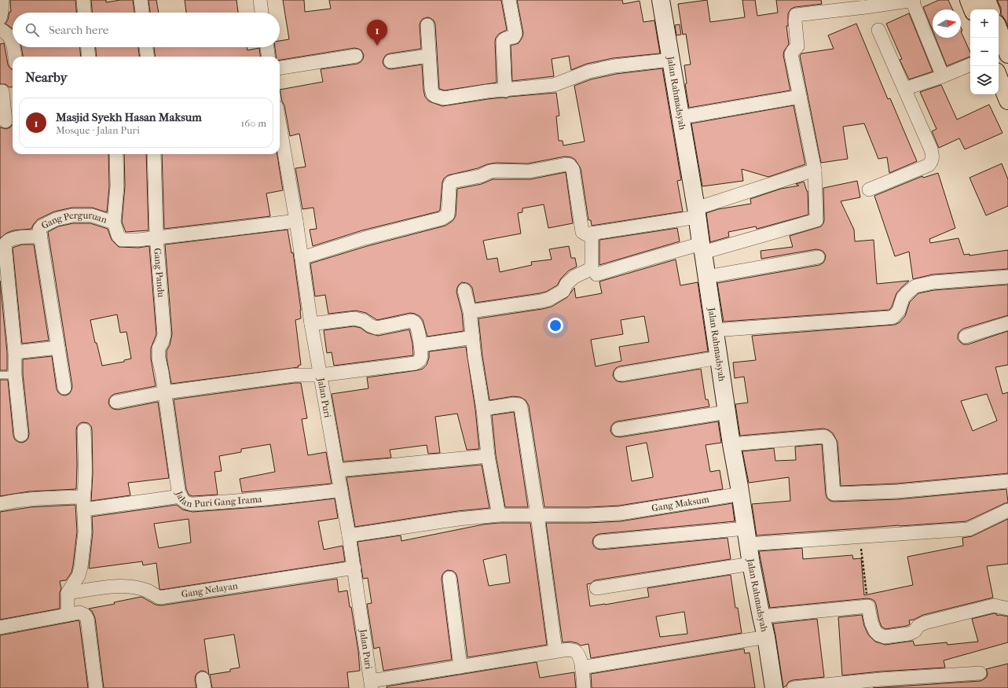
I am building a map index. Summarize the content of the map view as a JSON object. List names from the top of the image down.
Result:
{
  "streets": {
    "street": [
      "Jalan Rahmadsyah",
      "Gang Perguruan",
      "Gang Pandu",
      "Jalan Puri",
      "Jalan Puri Gang Irama",
      "Gang Maksum",
      "Gang Nelayan"
    ]
  },
  "crossings": [
    ["Jalan Rahmadsyah", "Gang Maksum"],
    ["Gang Perguruan", "Gang Pandu"],
    ["Gang Perguruan", "Jalan Puri"],
    ["Gang Pandu", "Jalan Puri Gang Irama"],
    ["Jalan Puri", "Jalan Puri Gang Irama"],
    ["Jalan Puri", "Gang Maksum"],
    ["Jalan Puri", "Gang Nelayan"]
  ],
  "north": "right",
  "page": {
    "map_buttons": ["+", "−"],
    "search": "Search here",
    "pins": "1",
    "heading": "Nearby",
    "list": [
      {
        "mark": "1",
        "name": "Masjid Syekh Hasan Maksum",
        "note": "Mosque · Jalan Puri",
        "value": "160 m"
      }
    ]
  }
}
